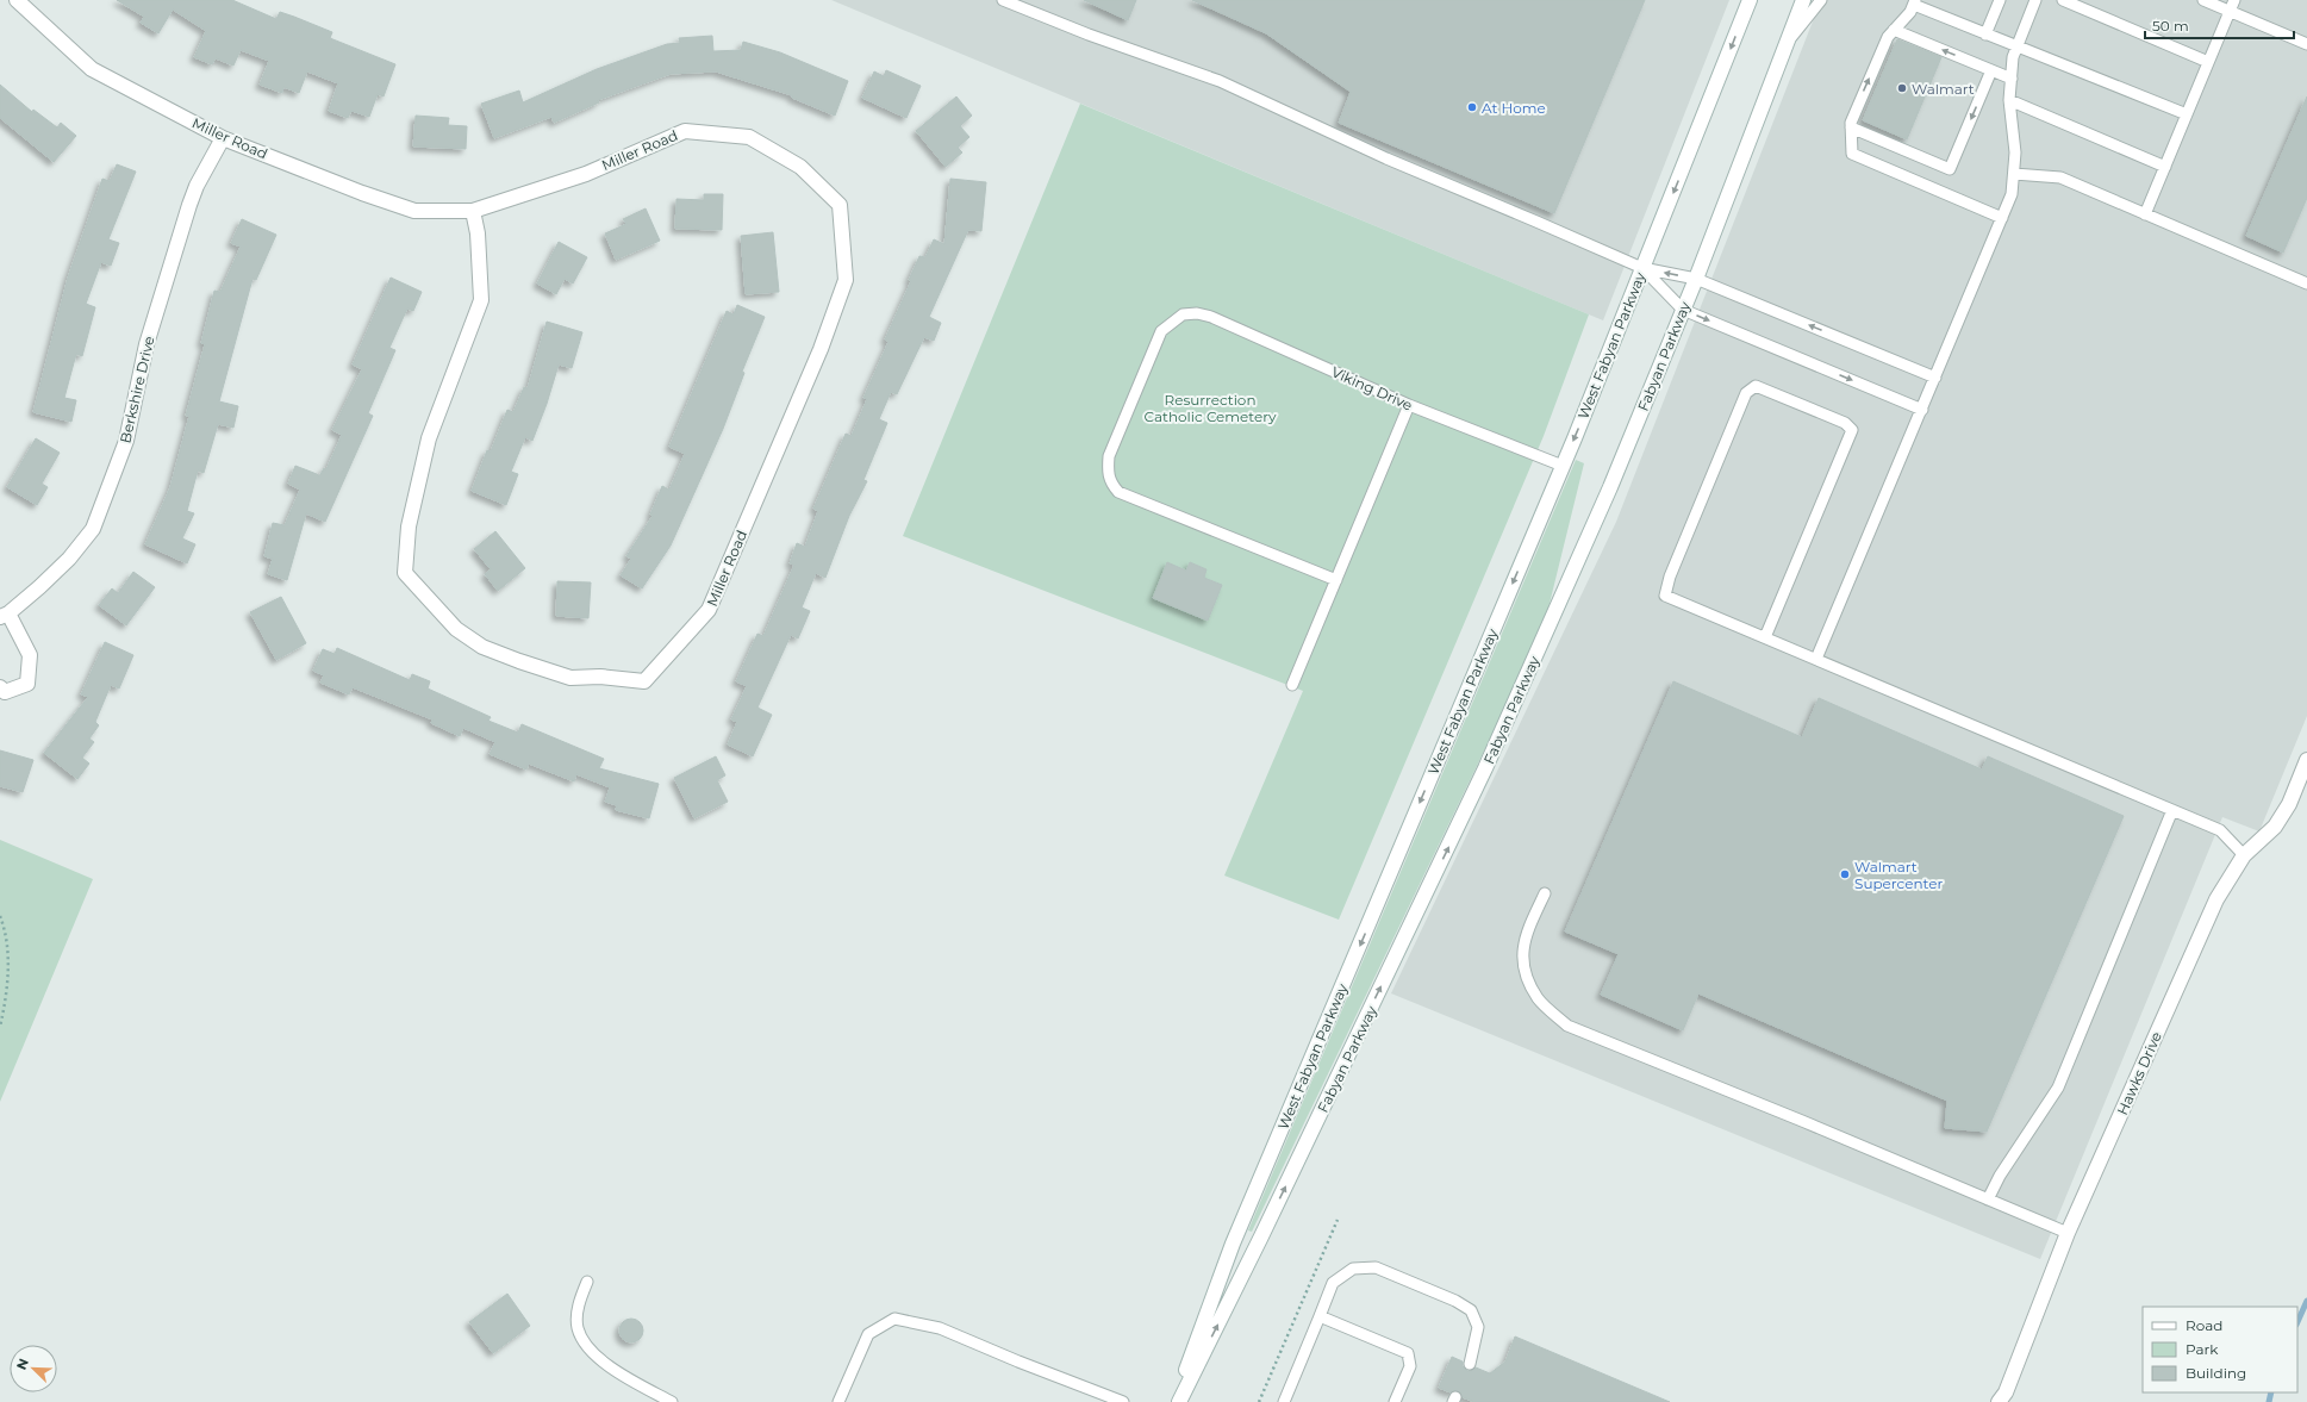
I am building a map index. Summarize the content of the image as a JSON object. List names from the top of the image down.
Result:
{
  "streets": {
    "street": [
      "Miller Road",
      "West Fabyan Parkway",
      "Fabyan Parkway",
      "Berkshire Drive",
      "Hawks Drive"
    ],
    "lane": ["Viking Drive"]
  },
  "crossings": [
    ["Miller Road", "Berkshire Drive"],
    ["West Fabyan Parkway", "Viking Drive"]
  ],
  "one_way": ["West Fabyan Parkway", "Fabyan Parkway"],
  "parks": ["Resurrection Catholic Cemetery"],
  "places": ["Walmart", "At Home", "Walmart Supercenter"],
  "legend": ["Road", "Park", "Building"],
  "scale_bar": "50 m",
  "north": "top left"
}
